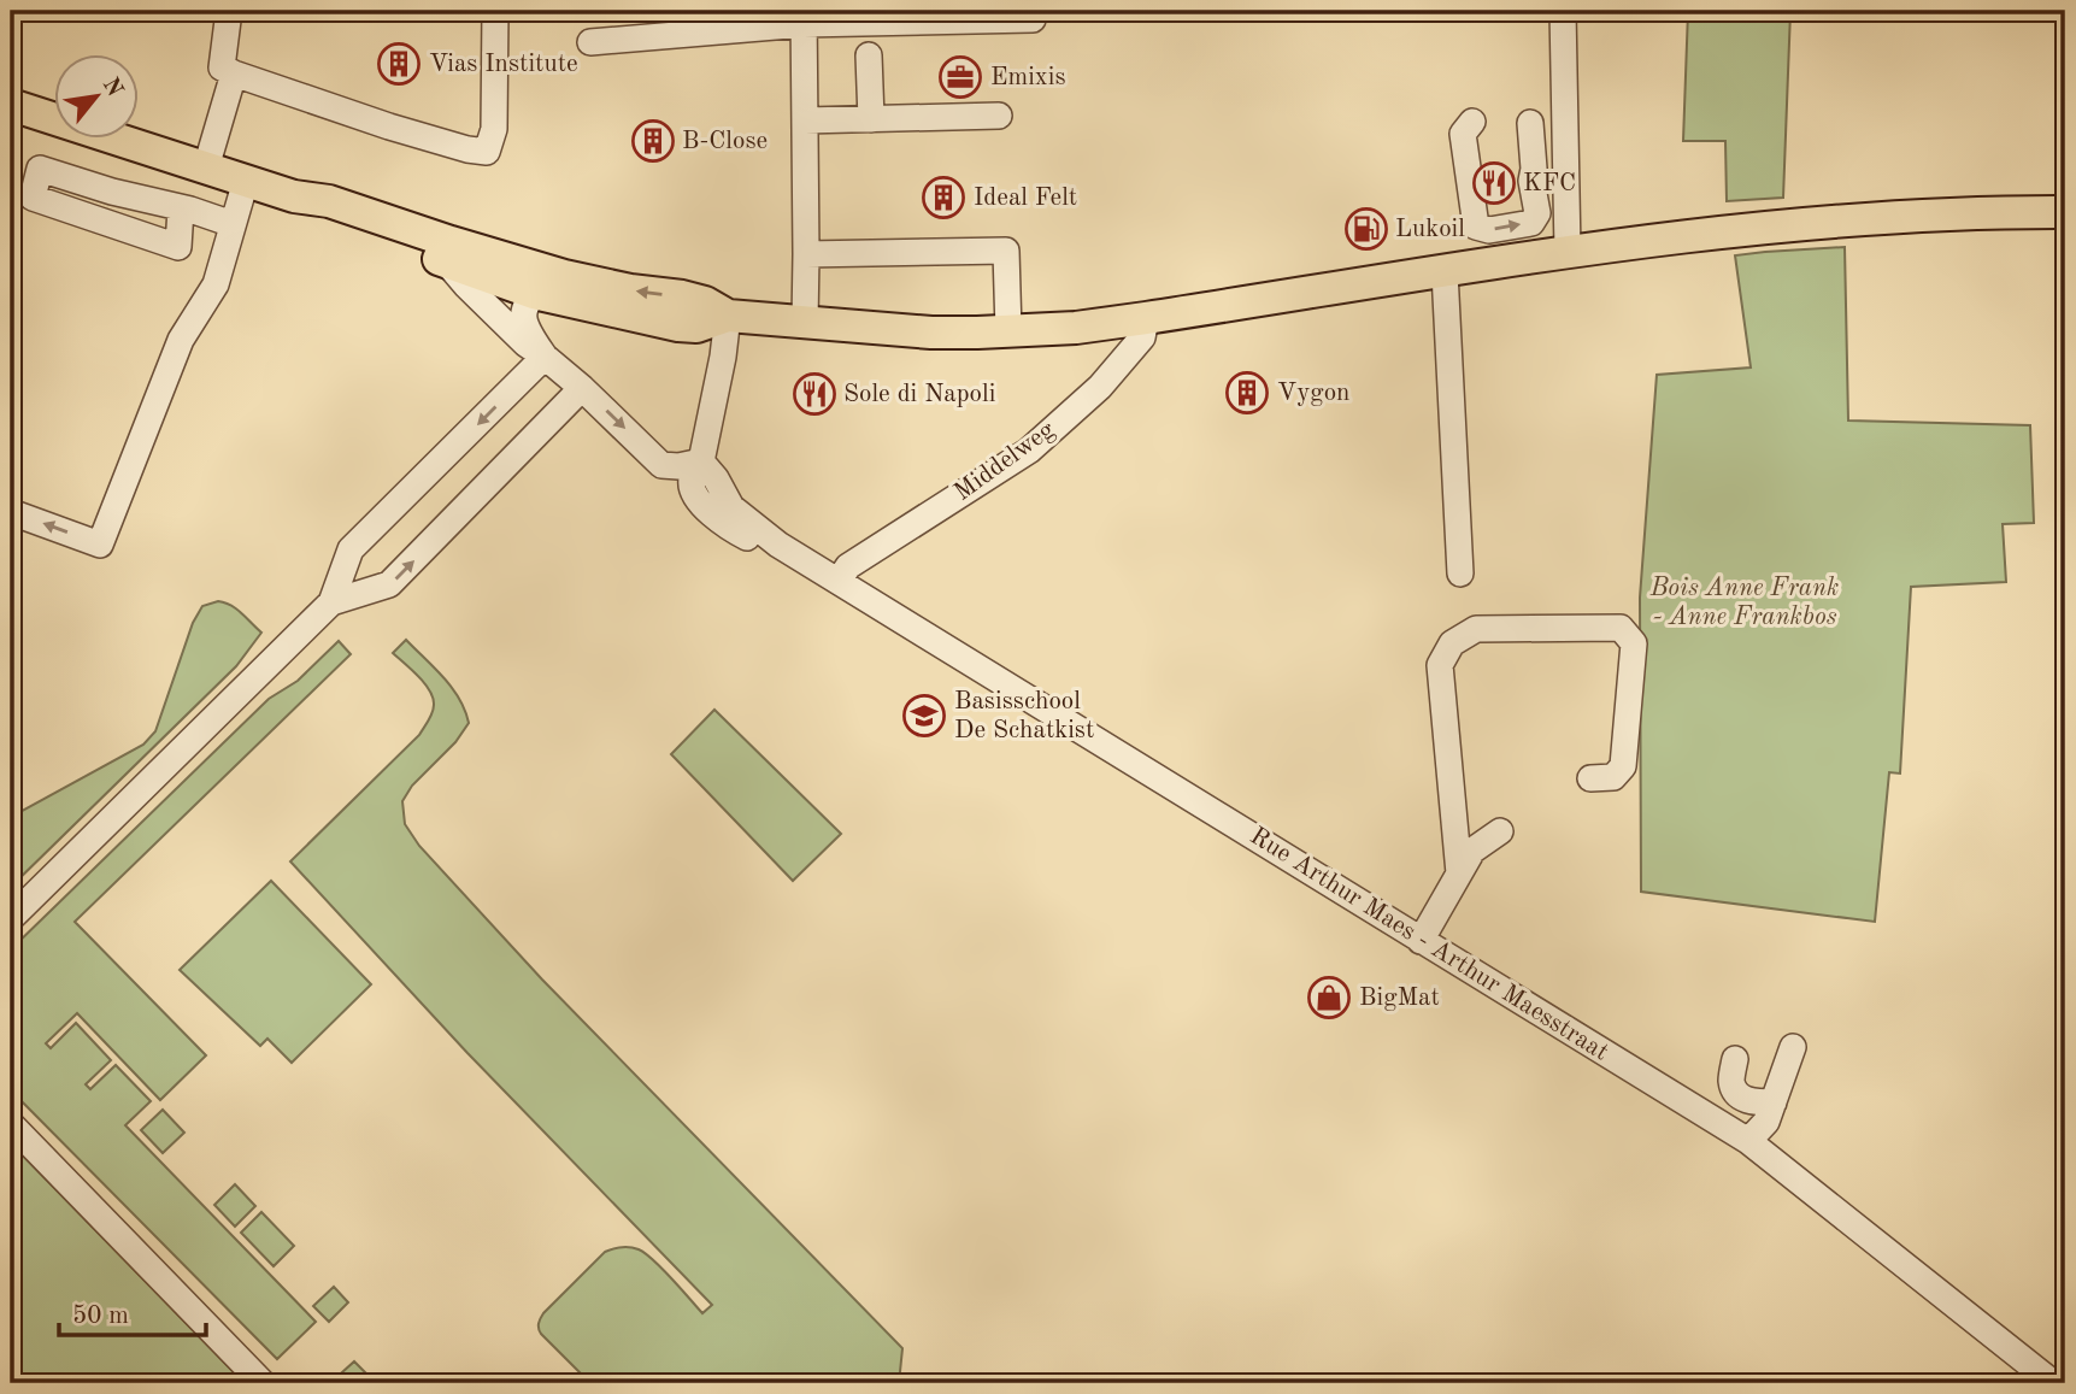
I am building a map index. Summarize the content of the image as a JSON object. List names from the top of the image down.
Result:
{
  "streets": {
    "street": ["Middelweg", "Rue Arthur Maes - Arthur Maesstraat"]
  },
  "crossings": [
    ["Middelweg", "Rue Arthur Maes - Arthur Maesstraat"]
  ],
  "parks": ["Bois Anne Frank - Anne Frankbos"],
  "places": {
    "building": [
      "Vias Institute",
      "B-Close",
      "Ideal Felt",
      "Vygon"
    ],
    "office": ["Emixis"],
    "restaurant": ["KFC", "Sole di Napoli"],
    "fuel station": ["Lukoil"],
    "school or university": ["Basisschool De Schatkist"],
    "shop": ["BigMat"]
  },
  "scale_bar": "50 m",
  "north": "top right"
}
